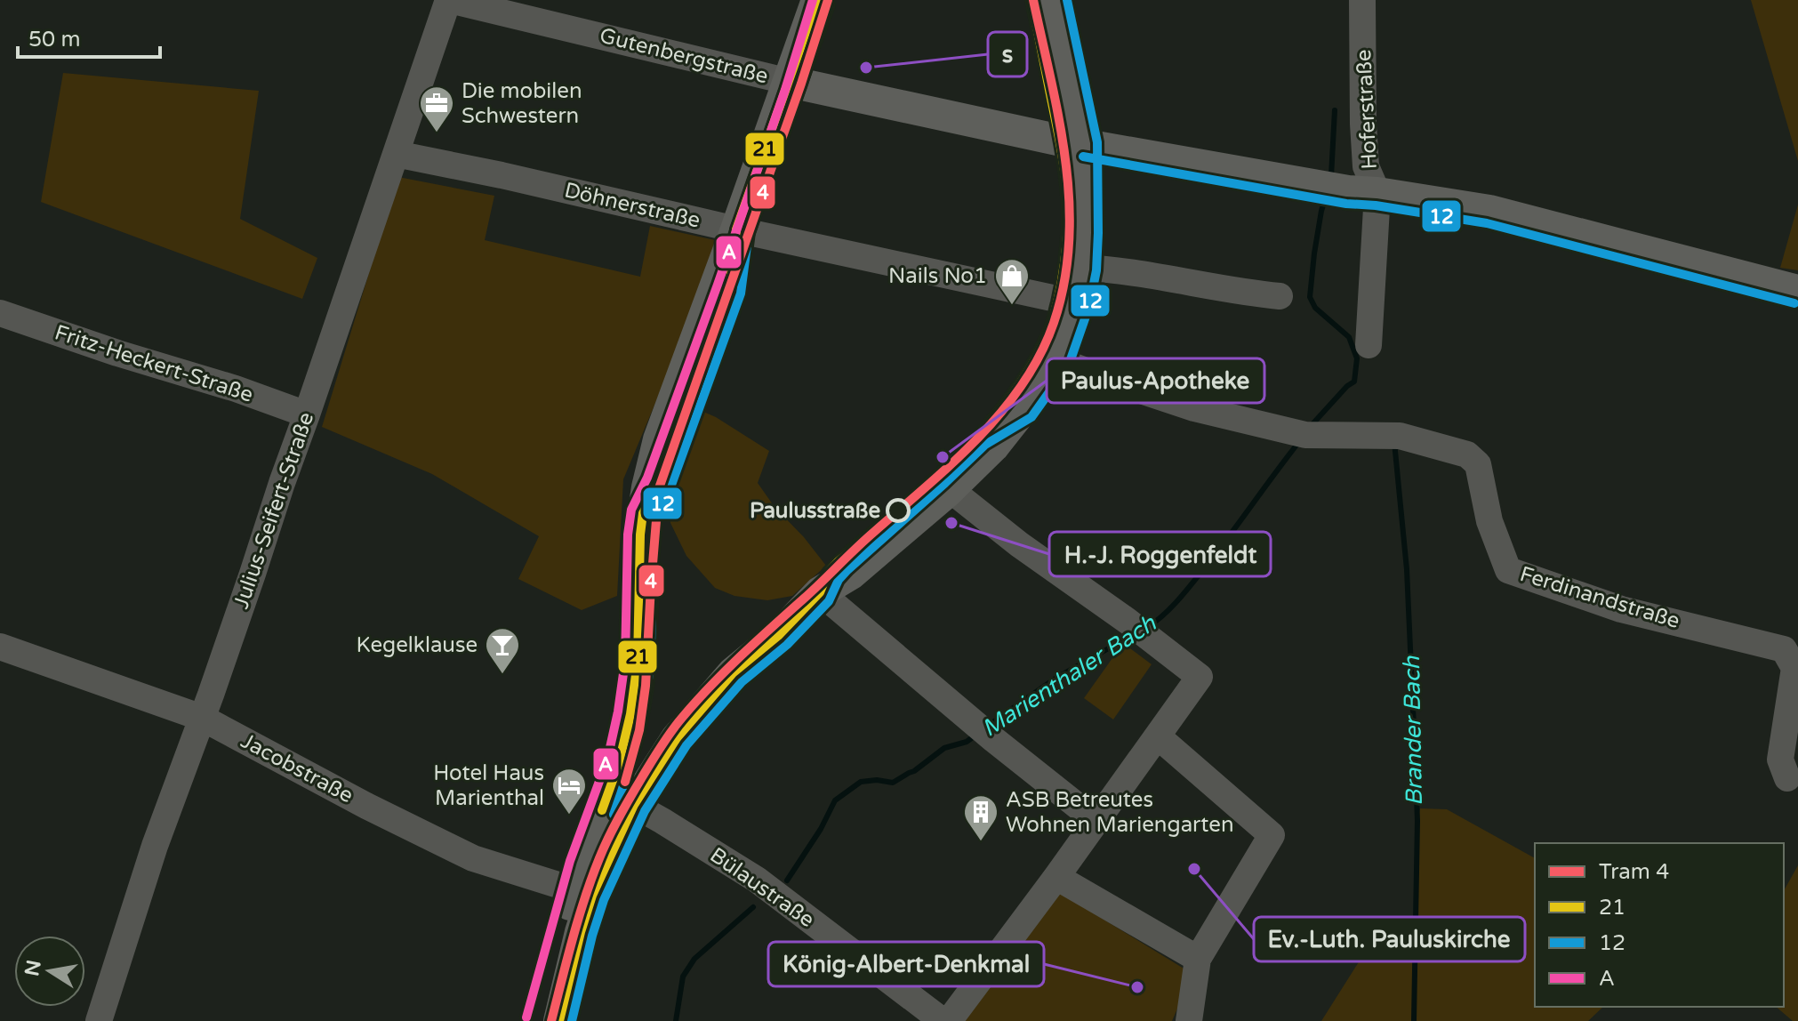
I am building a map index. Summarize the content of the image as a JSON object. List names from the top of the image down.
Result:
{
  "streets": {
    "main road": ["Gutenbergstraße"],
    "street": [
      "Hoferstraße",
      "Döhnerstraße",
      "Fritz-Heckert-Straße",
      "Julius-Seifert-Straße",
      "Ferdinandstraße",
      "Jacobstraße",
      "Bülaustraße"
    ]
  },
  "crossings": [
    ["Gutenbergstraße", "Hoferstraße"],
    ["Gutenbergstraße", "Julius-Seifert-Straße"],
    ["Döhnerstraße", "Julius-Seifert-Straße"],
    ["Fritz-Heckert-Straße", "Julius-Seifert-Straße"],
    ["Julius-Seifert-Straße", "Jacobstraße"]
  ],
  "water": ["Marienthaler Bach", "Brander Bach"],
  "places": {
    "other": [
      "s",
      "Paulus-Apotheke",
      "Paulusstraße",
      "H.-J. Roggenfeldt",
      "Ev.-Luth. Pauluskirche",
      "König-Albert-Denkmal"
    ],
    "office": ["Die mobilen Schwestern"],
    "shop": ["Nails No1"],
    "bar": ["Kegelklause"],
    "hotel": ["Hotel Haus Marienthal"],
    "building": ["ASB Betreutes Wohnen Mariengarten"]
  },
  "lines": [
    "tram line 4",
    "transit line 21",
    "transit line 12",
    "transit line A"
  ],
  "legend": [
    "Tram 4",
    "21",
    "12",
    "A"
  ],
  "scale_bar": "50 m",
  "north": "left"
}
